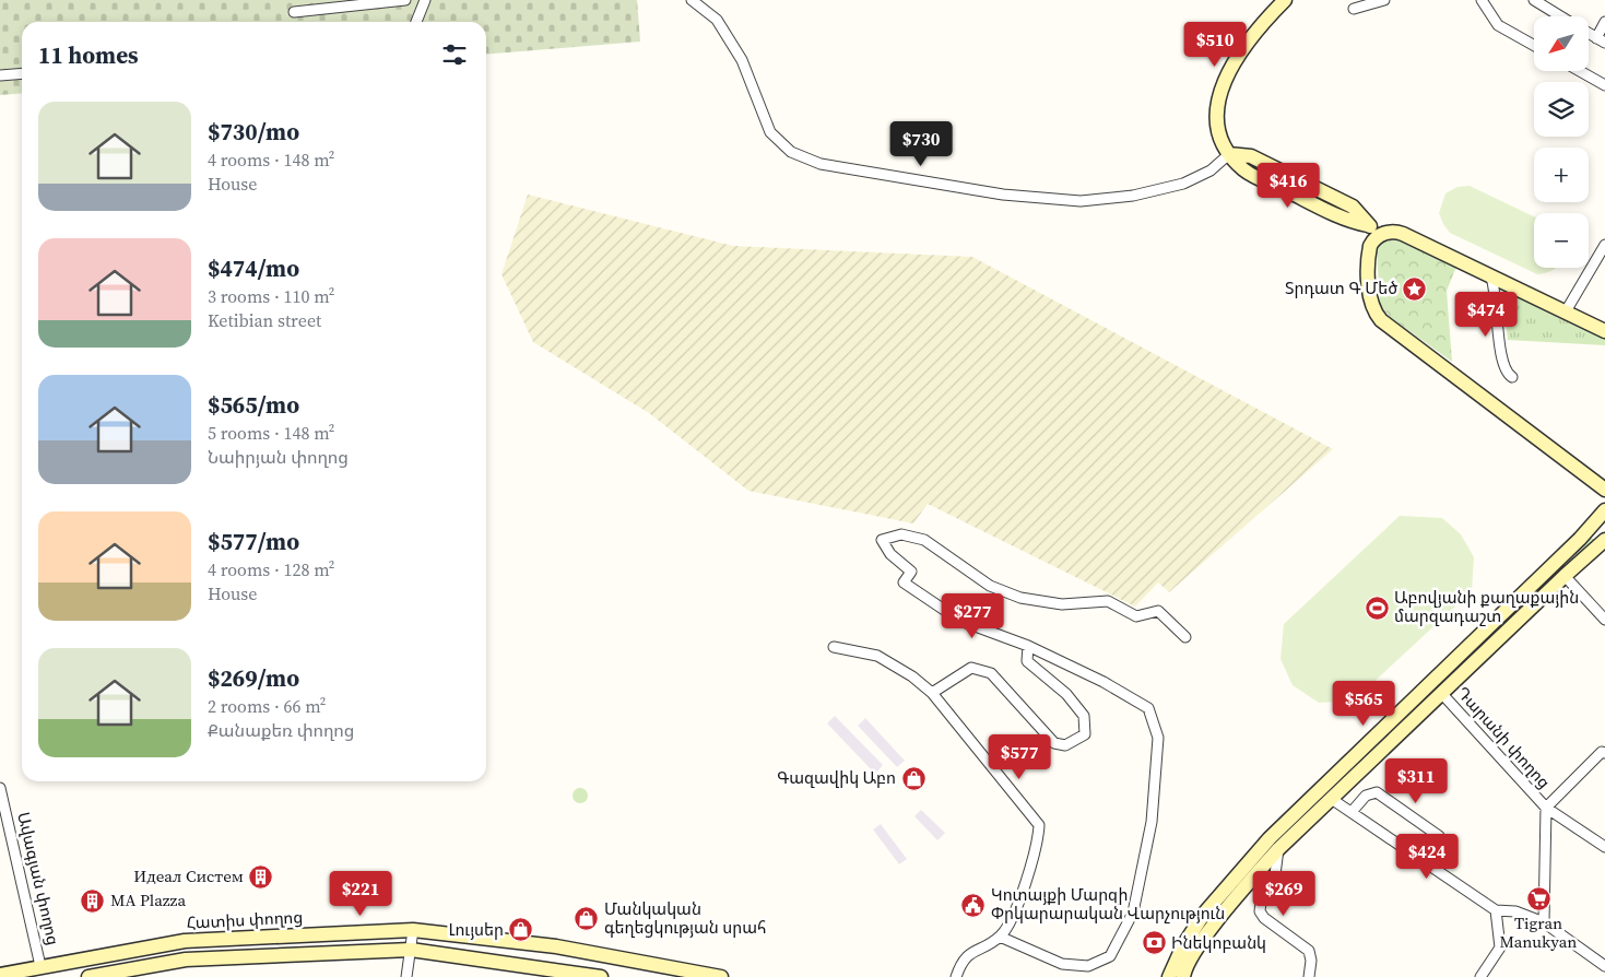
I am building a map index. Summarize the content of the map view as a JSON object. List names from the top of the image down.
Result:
{
  "streets": {
    "street": ["Դարանի փողոց", "Ավագյան փողոց", "Հատիս փողոց"]
  },
  "crossings": [
    ["Ավագյան փողոց", "Հատիս փողոց"]
  ],
  "places": {
    "place": ["Տրդատ Գ Մեծ"],
    "sports": ["Աբովյանի քաղաքային մարզադաշտ"],
    "shop": ["Գազավիկ Աբո", "Մանկական գեղեցկության սրահ", "Լույսեր"],
    "building": ["Идеал Систем", "MA Plazza"],
    "supermarket": ["Tigran Manukyan"],
    "public building": ["Կոտայքի Մարզի Փրկարարական Վարչություն"],
    "bank": ["Ինեկոբանկ"]
  },
  "north": "bottom left",
  "page": {
    "map_buttons": ["+", "−"],
    "price": [
      "$510",
      "$730",
      "$416",
      "$474",
      "$277",
      "$565",
      "$577",
      "$311",
      "$424",
      "$221",
      "$269"
    ],
    "heading": "11 homes",
    "list": [
      {
        "name": "$730/mo",
        "note": "4 rooms · 148 m² · House"
      },
      {
        "name": "$474/mo",
        "note": "3 rooms · 110 m² · Ketibian street"
      },
      {
        "name": "$565/mo",
        "note": "5 rooms · 148 m² · Նաիրյան փողոց"
      },
      {
        "name": "$577/mo",
        "note": "4 rooms · 128 m² · House"
      },
      {
        "name": "$269/mo",
        "note": "2 rooms · 66 m² · Քանաքեռ փողոց"
      }
    ]
  }
}
